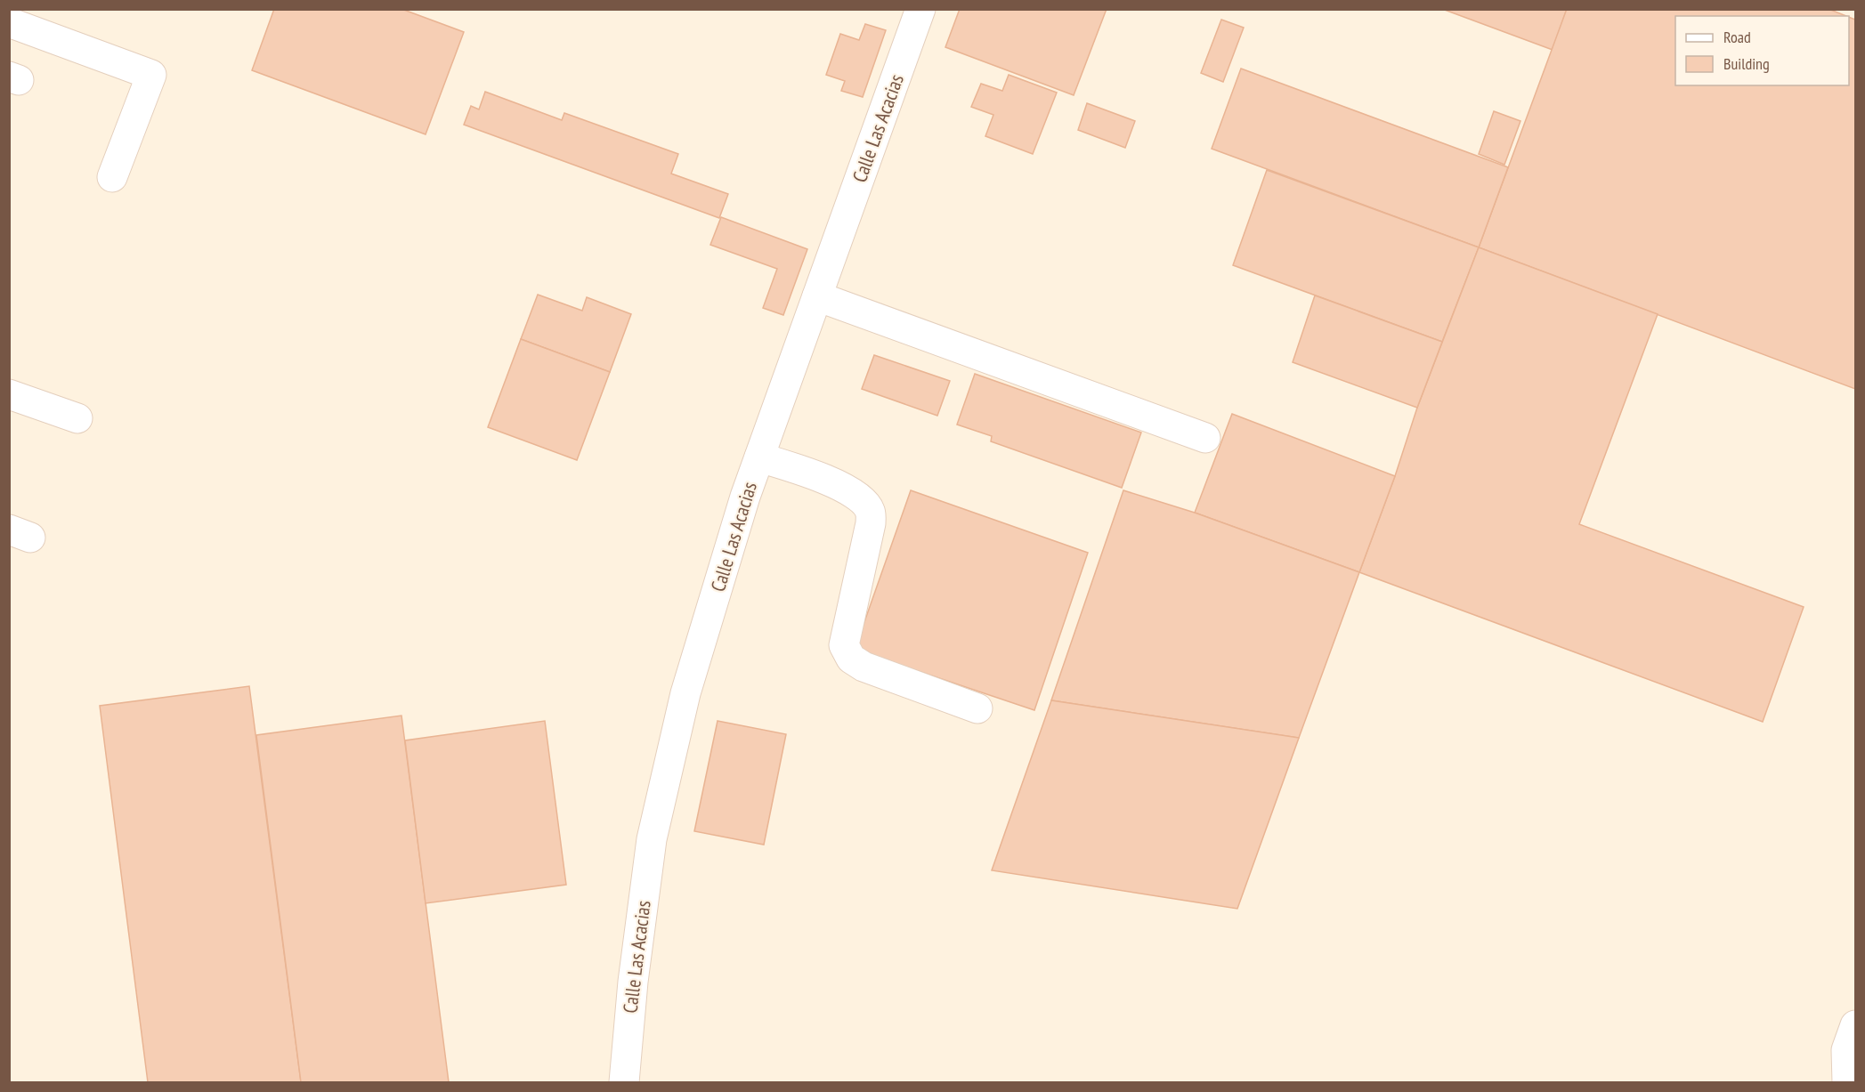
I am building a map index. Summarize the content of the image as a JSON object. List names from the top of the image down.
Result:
{
  "streets": {
    "street": ["Calle Las Acacias"]
  },
  "legend": ["Road", "Building"]
}
